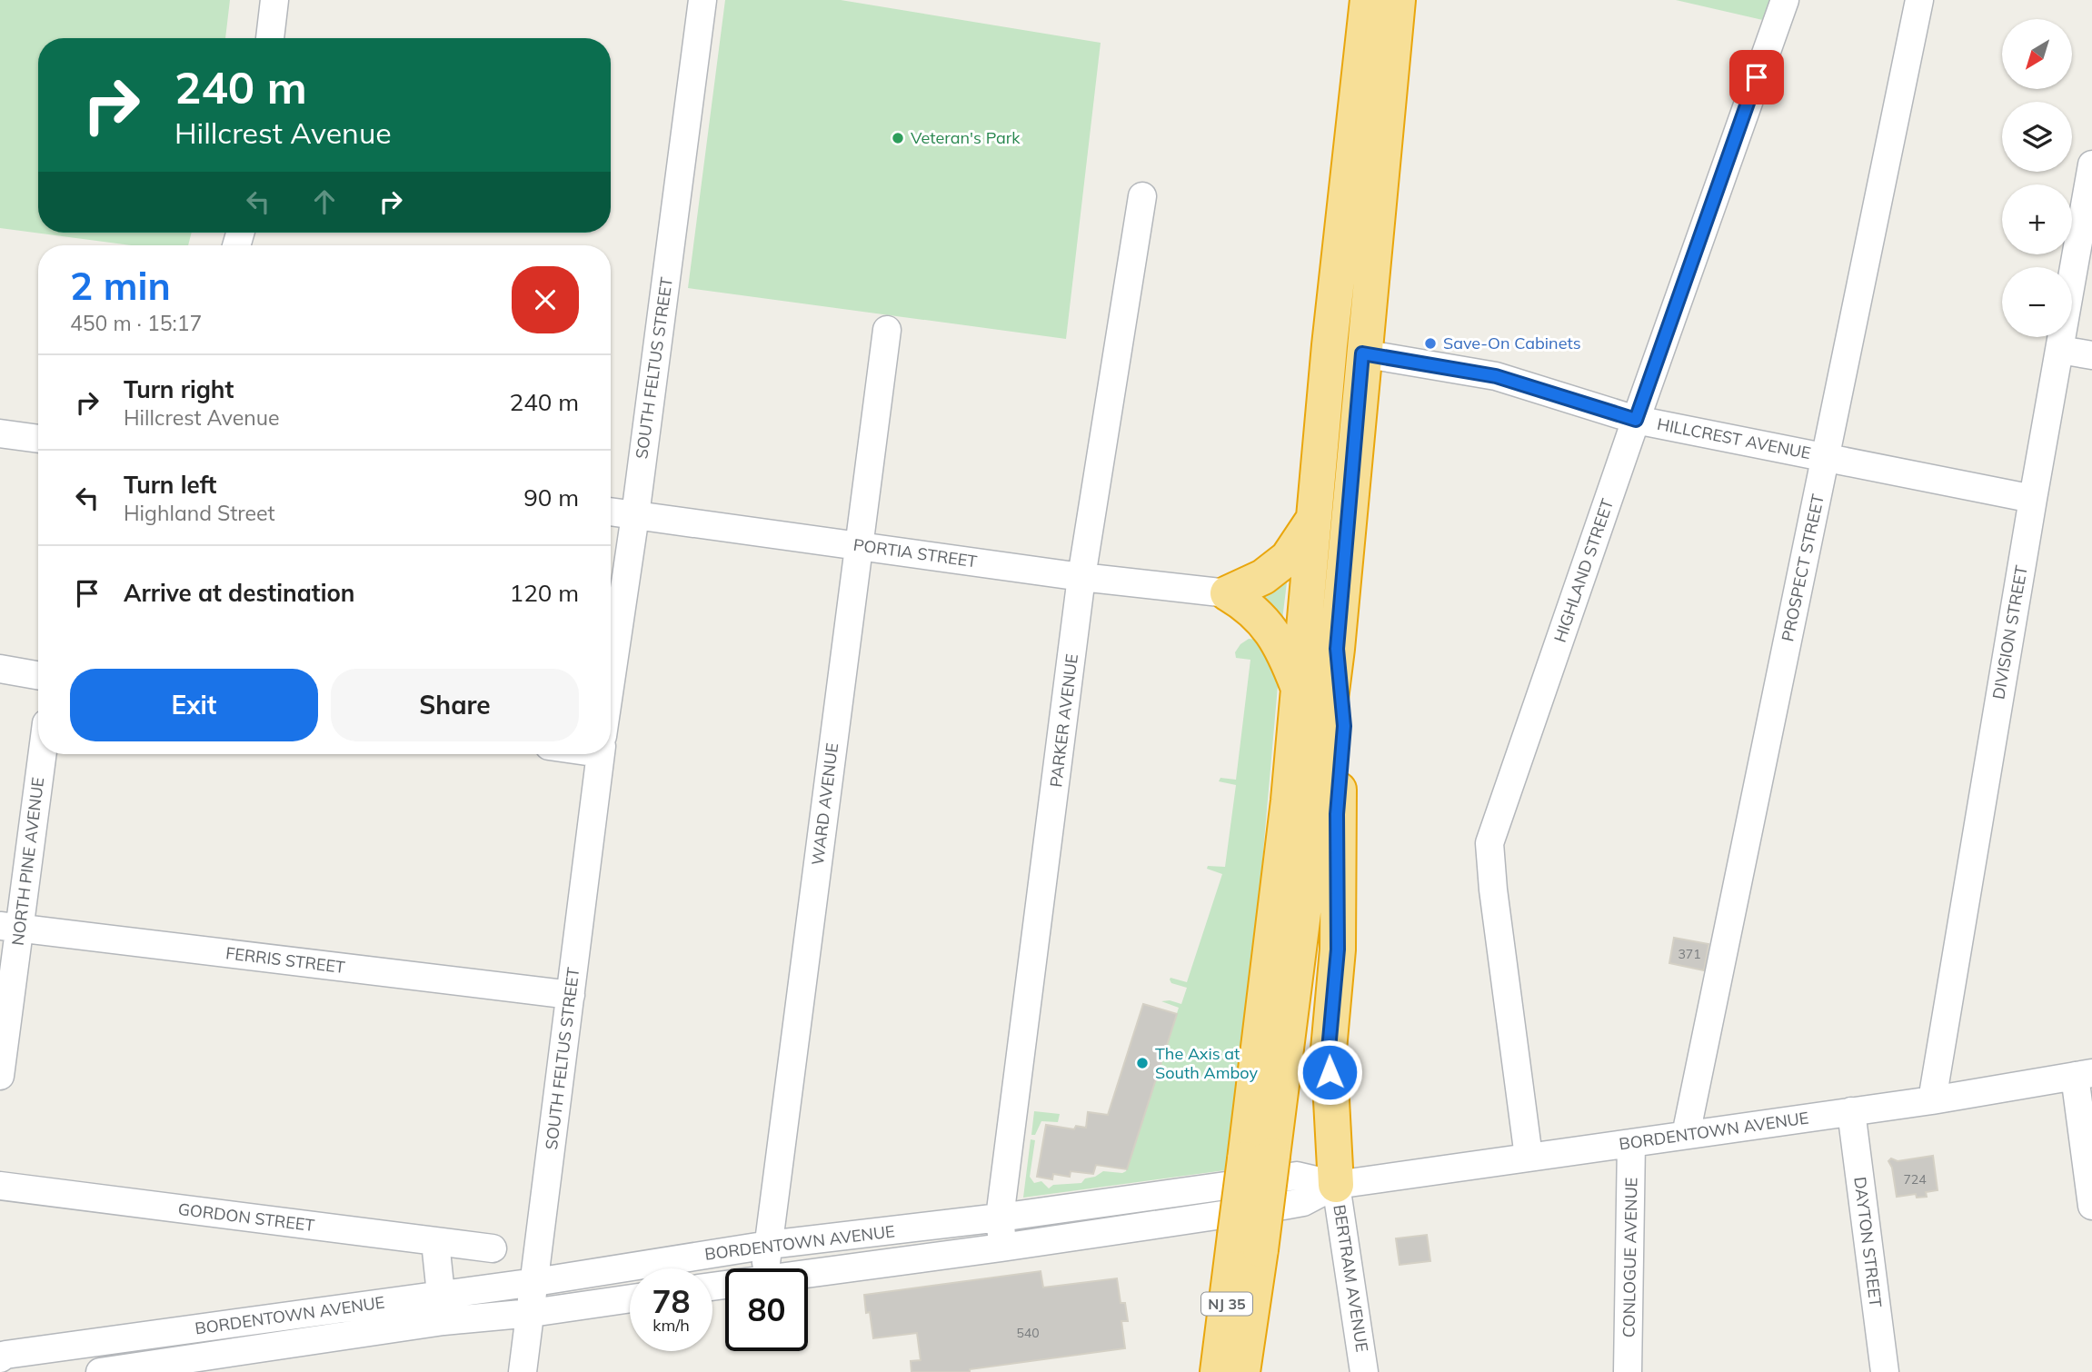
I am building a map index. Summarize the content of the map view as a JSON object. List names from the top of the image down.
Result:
{
  "streets": {
    "highway": ["NJ 35"],
    "street": [
      "SOUTH FELTUS STREET",
      "HILLCREST AVENUE",
      "PORTIA STREET",
      "PROSPECT STREET",
      "HIGHLAND STREET",
      "DIVISION STREET",
      "PARKER AVENUE",
      "WARD AVENUE",
      "NORTH PINE AVENUE",
      "FERRIS STREET",
      "BORDENTOWN AVENUE",
      "GORDON STREET",
      "DAYTON STREET",
      "CONLOGUE AVENUE",
      "BERTRAM AVENUE"
    ]
  },
  "crossings": [
    ["SOUTH FELTUS STREET", "PORTIA STREET"],
    ["SOUTH FELTUS STREET", "FERRIS STREET"],
    ["SOUTH FELTUS STREET", "BORDENTOWN AVENUE"],
    ["HILLCREST AVENUE", "PROSPECT STREET"],
    ["HILLCREST AVENUE", "HIGHLAND STREET"],
    ["HILLCREST AVENUE", "DIVISION STREET"],
    ["HILLCREST AVENUE", "NJ 35"],
    ["PORTIA STREET", "PARKER AVENUE"],
    ["PORTIA STREET", "WARD AVENUE"],
    ["PROSPECT STREET", "BORDENTOWN AVENUE"],
    ["HIGHLAND STREET", "BORDENTOWN AVENUE"],
    ["DIVISION STREET", "BORDENTOWN AVENUE"],
    ["PARKER AVENUE", "BORDENTOWN AVENUE"],
    ["WARD AVENUE", "BORDENTOWN AVENUE"],
    ["NORTH PINE AVENUE", "FERRIS STREET"],
    ["BORDENTOWN AVENUE", "DAYTON STREET"],
    ["BORDENTOWN AVENUE", "CONLOGUE AVENUE"],
    ["BORDENTOWN AVENUE", "BERTRAM AVENUE"]
  ],
  "places": ["Veteran's Park", "Save-On Cabinets", "The Axis at South Amboy"],
  "house_numbers": ["371", "724", "540"],
  "north": "bottom left",
  "page": {
    "map_buttons": ["+", "−"],
    "turn": ["240 m", "Hillcrest Avenue"],
    "heading": ["2 min", "450 m · 15:17"],
    "list": [
      {
        "name": "Turn right",
        "note": "Hillcrest Avenue",
        "value": "240 m"
      },
      {
        "name": "Turn left",
        "note": "Highland Street",
        "value": "90 m"
      },
      {
        "name": "Arrive at destination",
        "value": "120 m"
      }
    ],
    "buttons": ["Exit", "Share"],
    "speed": "78 km/h",
    "limit": "80"
  }
}
